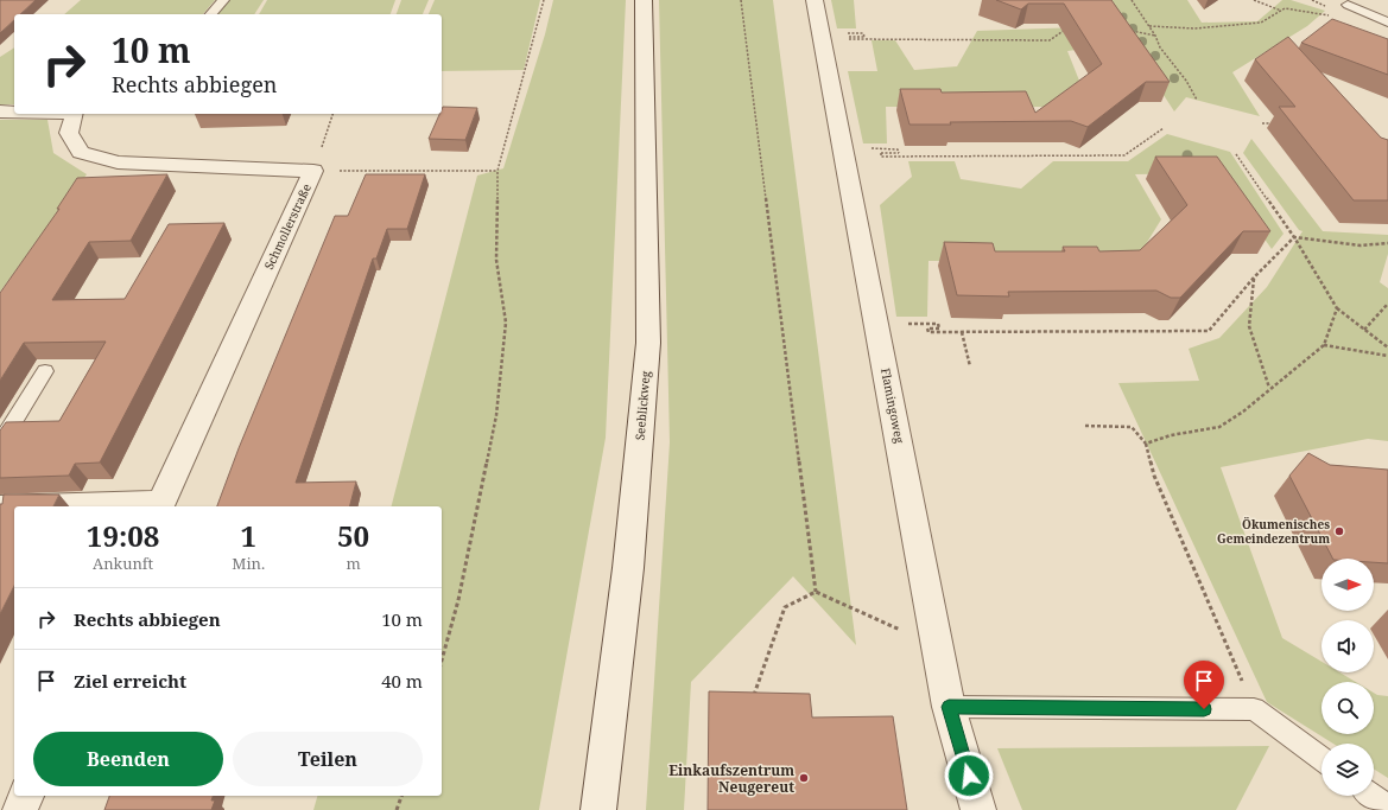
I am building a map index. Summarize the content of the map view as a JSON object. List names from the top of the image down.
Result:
{
  "streets": {
    "street": ["Schmollerstraße", "Seeblickweg", "Flamingoweg"]
  },
  "places": ["Ökumenisches Gemeindezentrum", "Einkaufszentrum Neugereut"],
  "north": "right",
  "page": {
    "turn": ["10 m", "Rechts abbiegen"],
    "eta": [
      "19:08",
      "Ankunft",
      "1",
      "Min.",
      "50",
      "m"
    ],
    "list": [
      {
        "name": "Rechts abbiegen",
        "value": "10 m"
      },
      {
        "name": "Ziel erreicht",
        "value": "40 m"
      }
    ],
    "buttons": ["Beenden", "Teilen"]
  }
}
